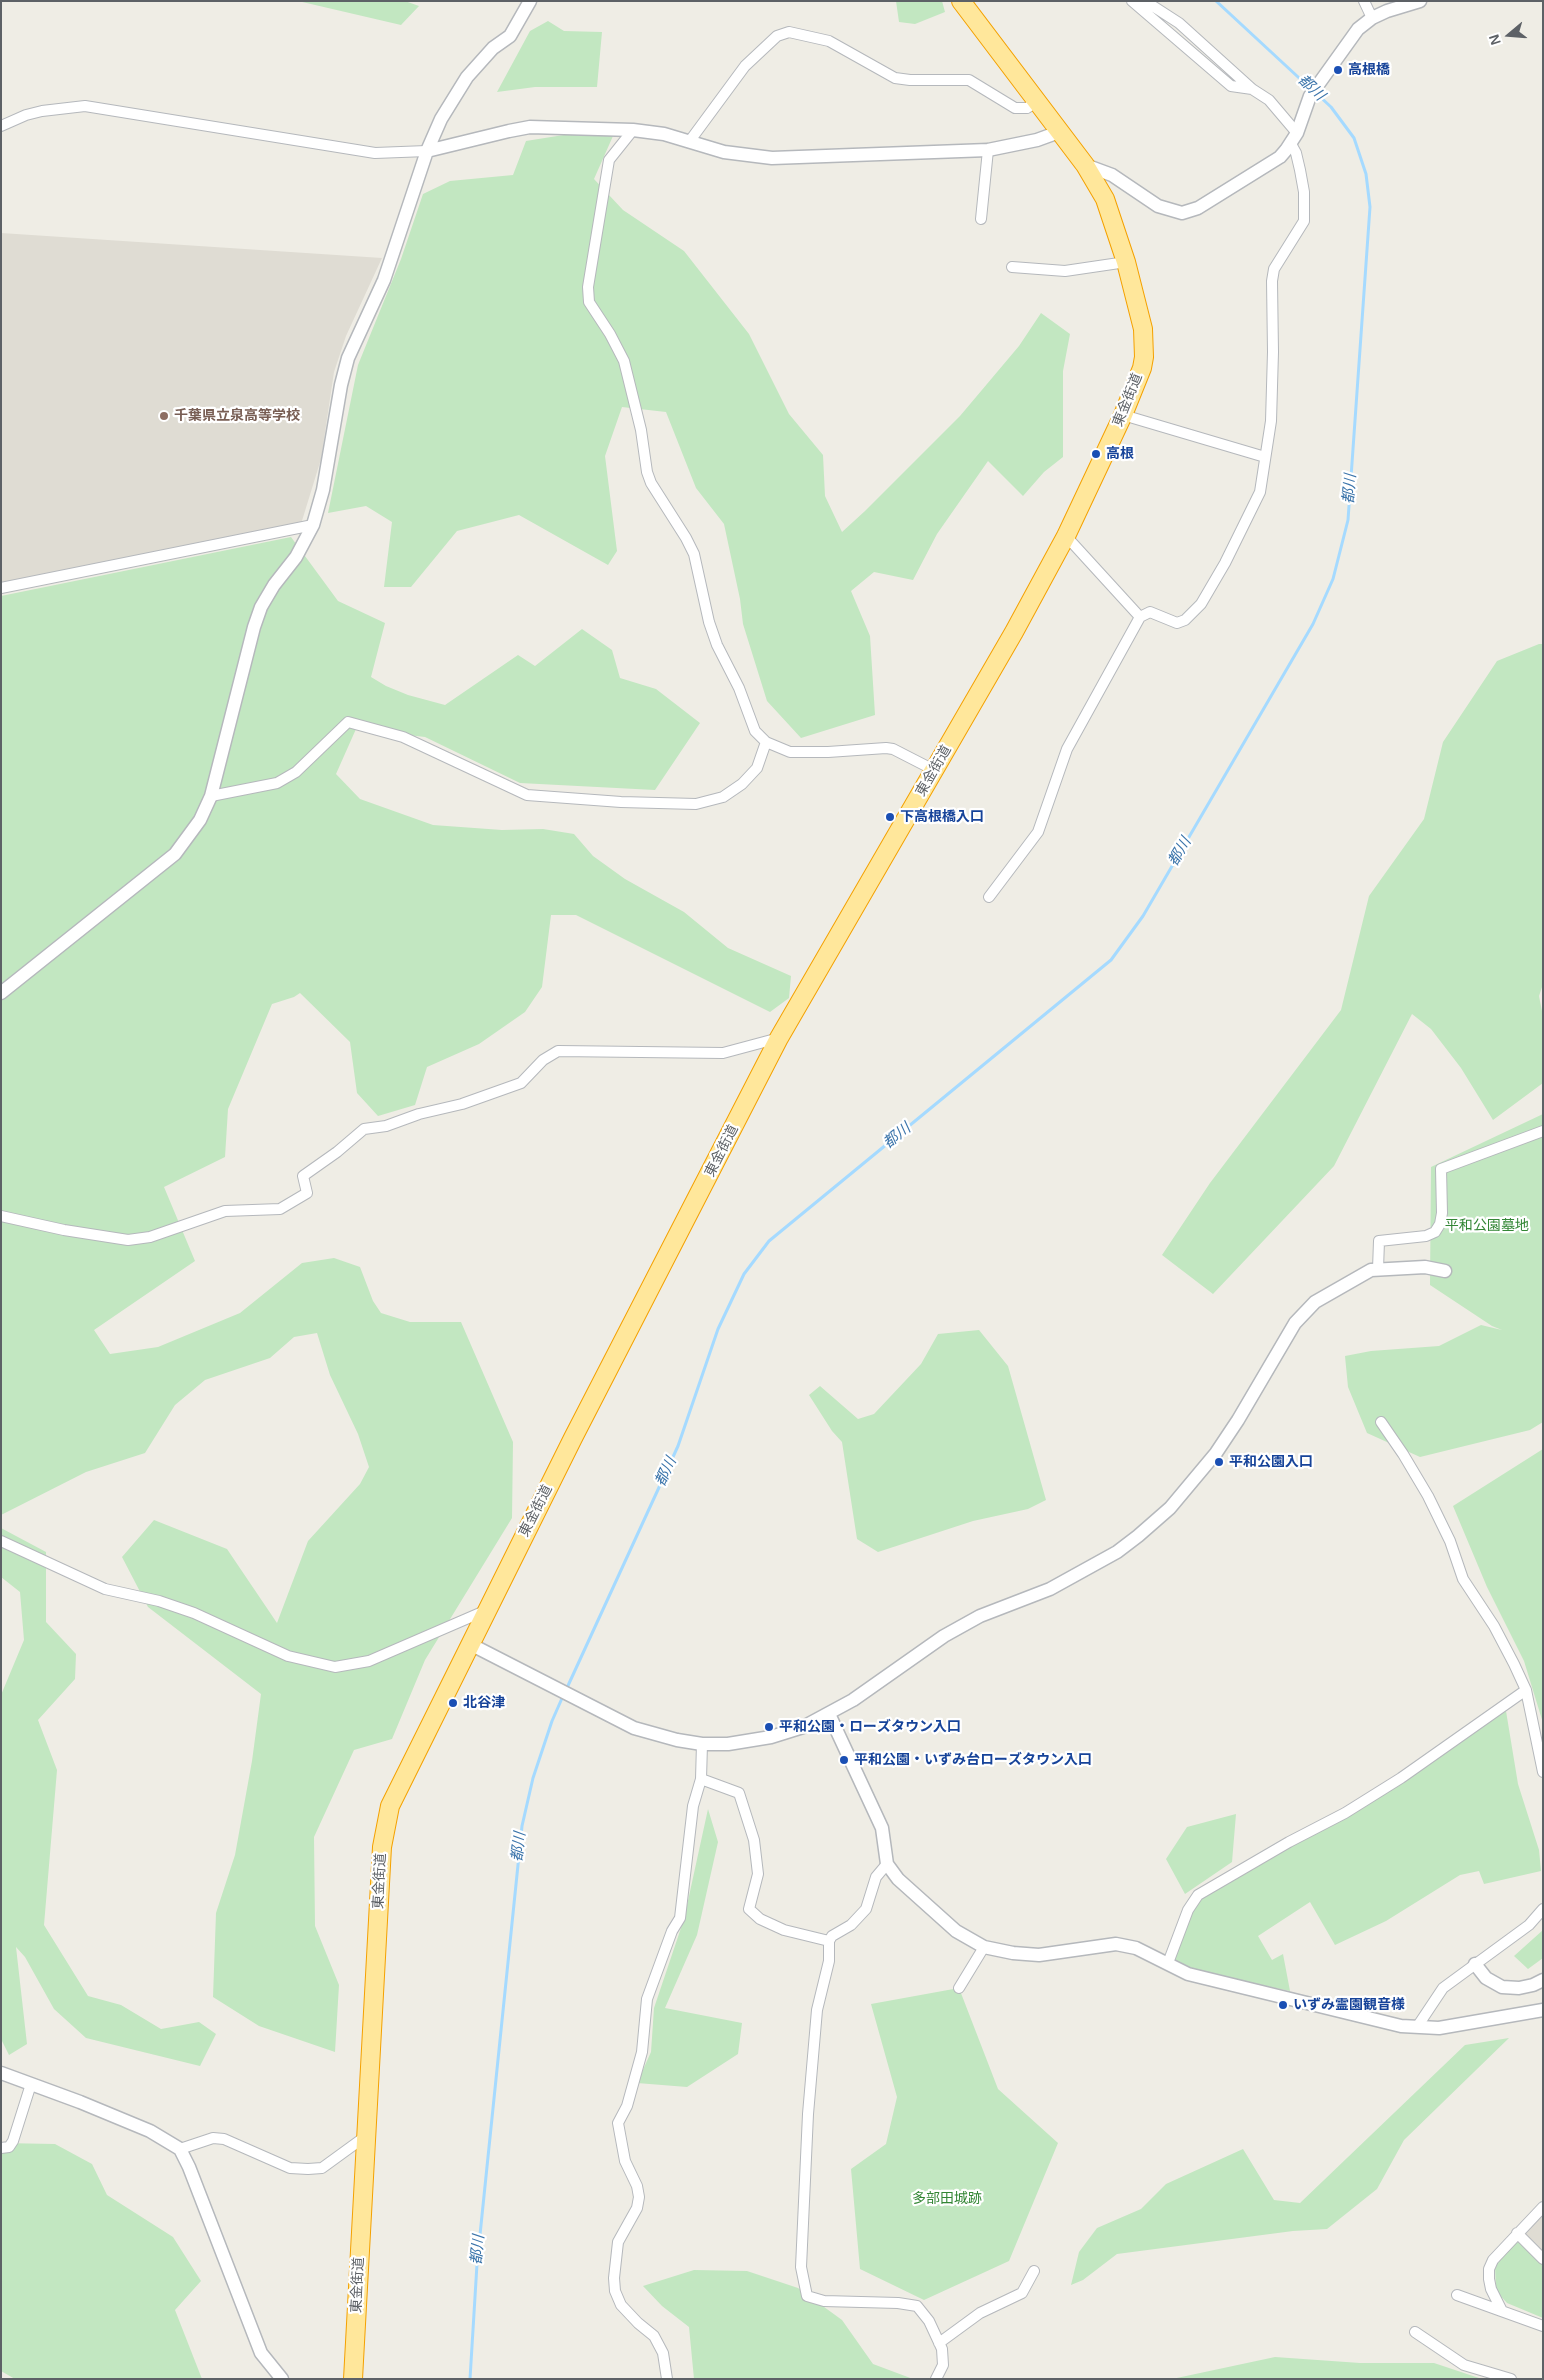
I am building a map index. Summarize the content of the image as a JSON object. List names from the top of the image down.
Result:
{
  "streets": {
    "highway": ["東金街道"]
  },
  "water": ["都川"],
  "parks": ["平和公園墓地", "多部田城跡"],
  "places": [
    "高根橋",
    "千葉県立泉高等学校",
    "高根",
    "下高根橋入口",
    "平和公園入口",
    "北谷津",
    "平和公園・ローズタウン入口",
    "平和公園・いずみ台ローズタウン入口",
    "いずみ霊園観音様"
  ],
  "north": "left"
}
